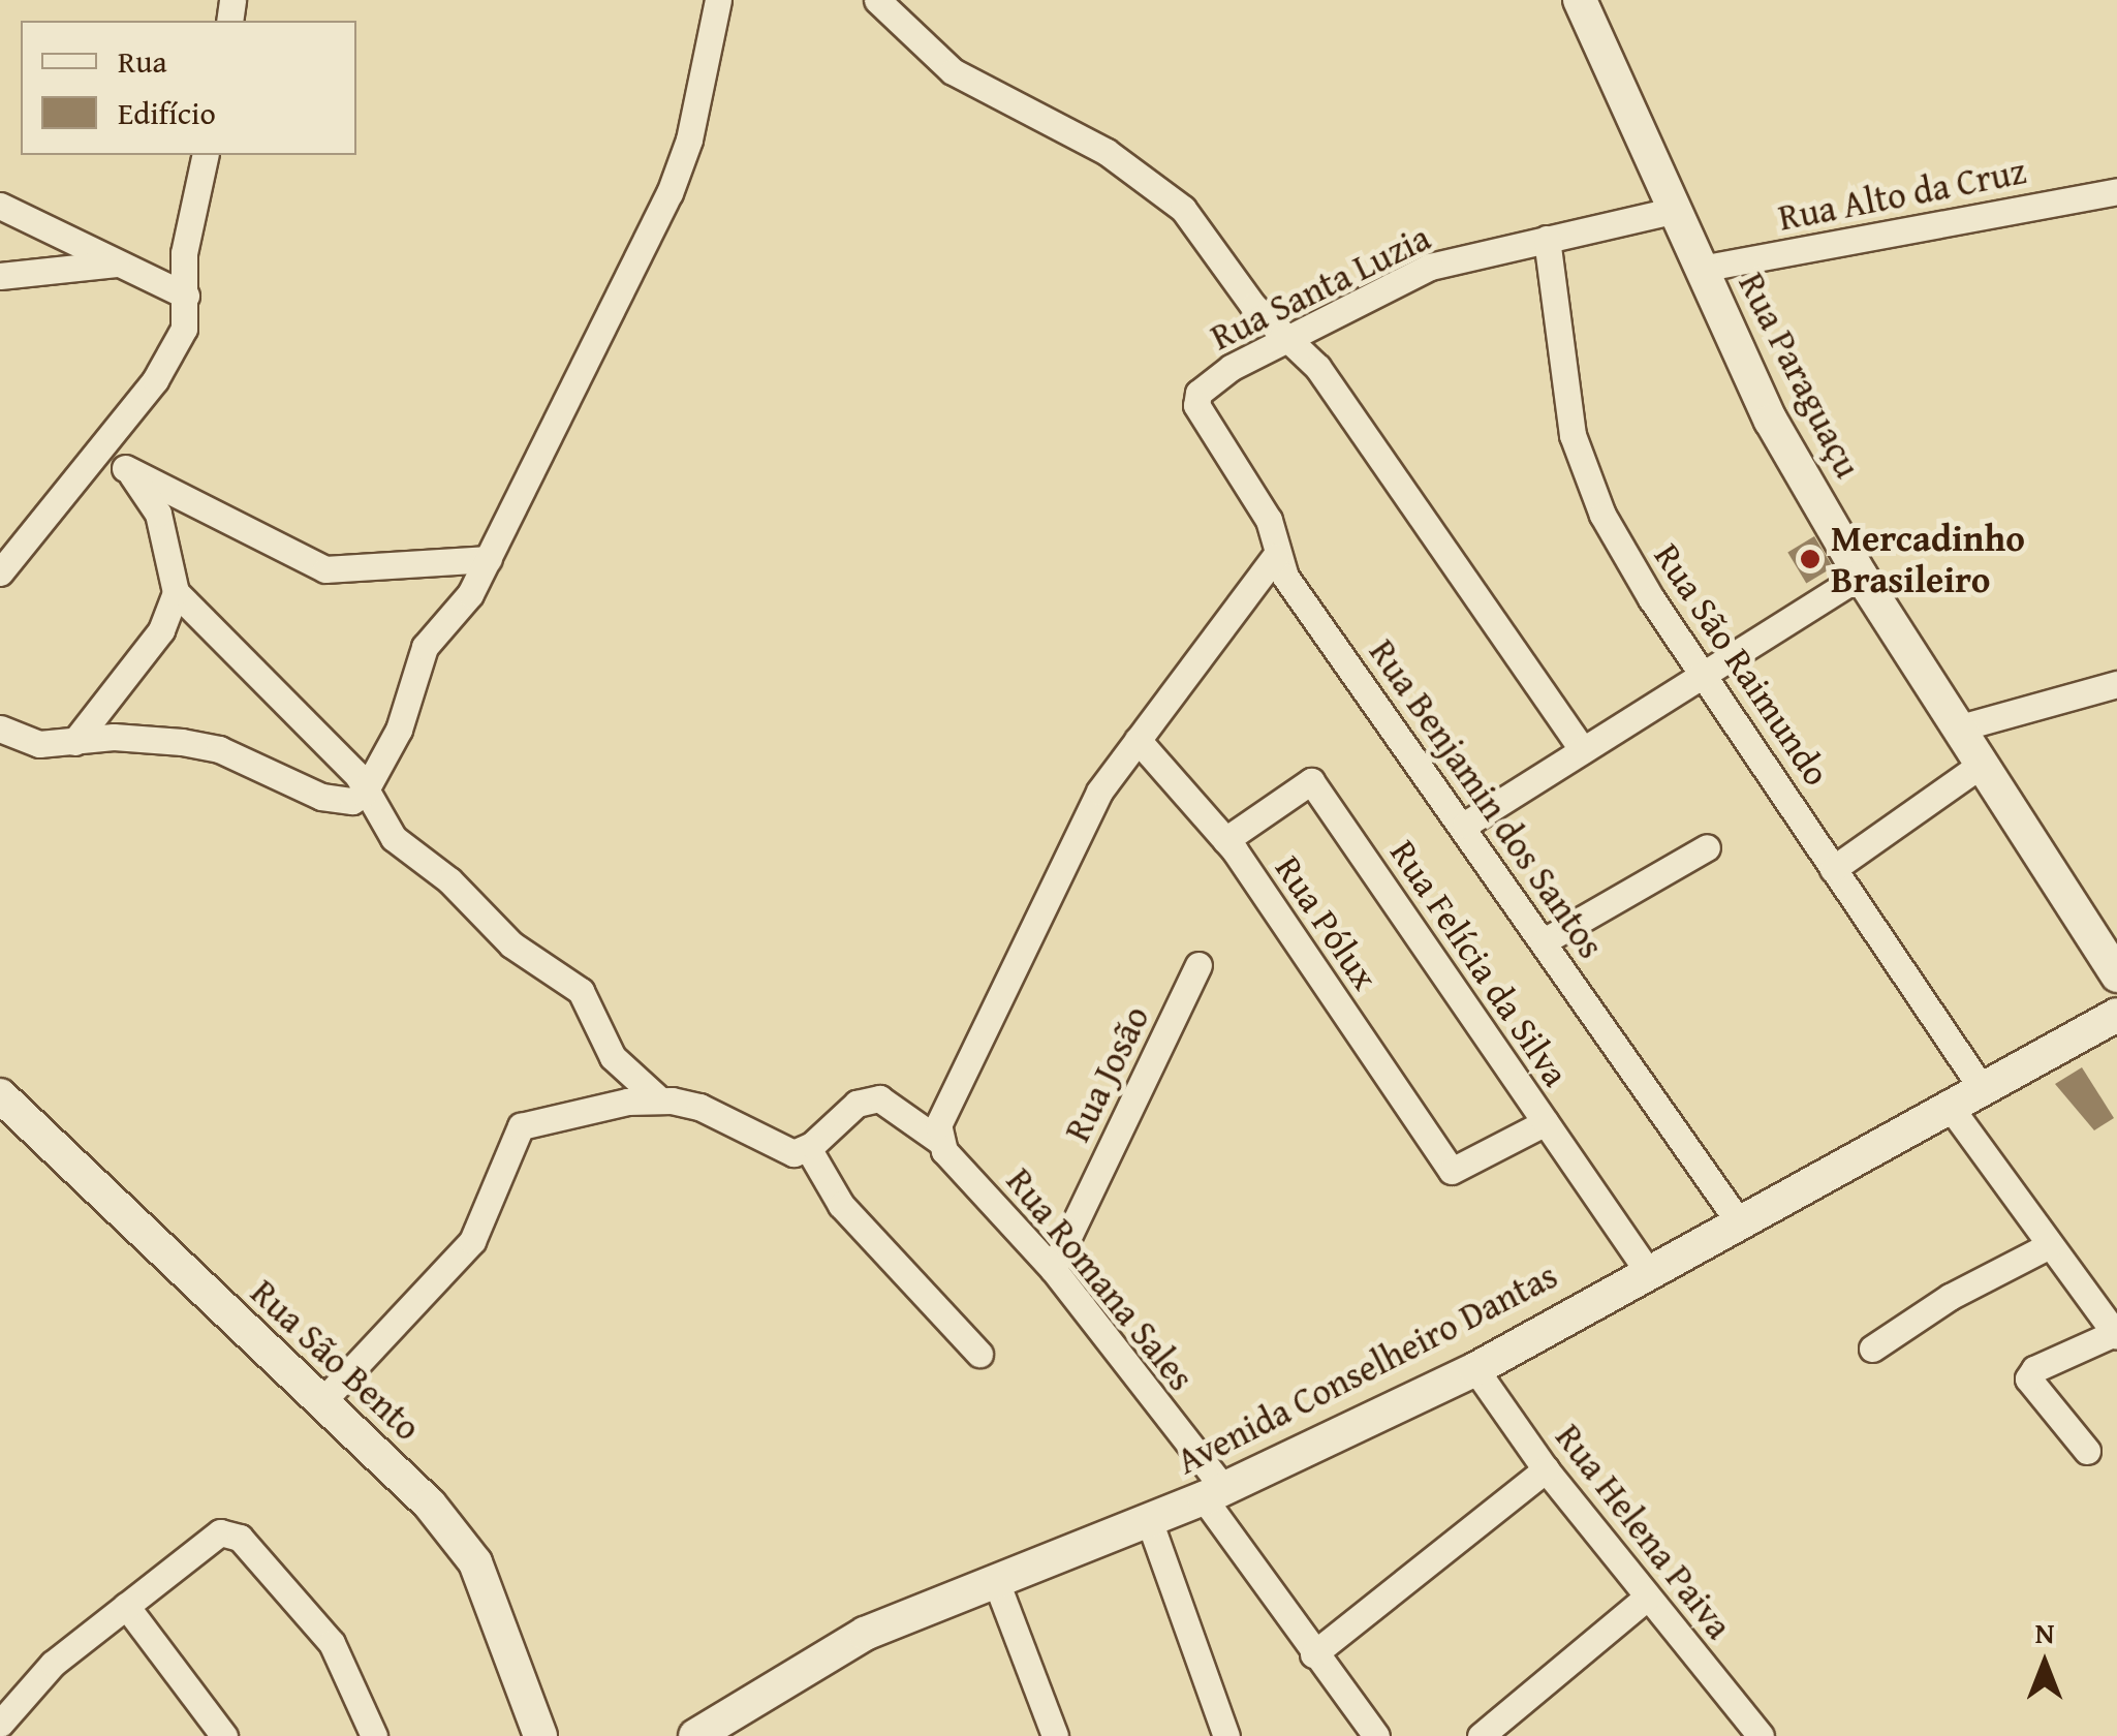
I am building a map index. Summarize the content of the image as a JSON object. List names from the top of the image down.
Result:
{
  "streets": {
    "street": [
      "Rua Alto da Cruz",
      "Rua Santa Luzia",
      "Rua Paraguaçu",
      "Rua São Raimundo",
      "Rua Benjamin dos Santos",
      "Rua Pólux",
      "Rua Felícia da Silva",
      "Rua Josão",
      "Rua Romana Sales",
      "Rua São Bento",
      "Avenida Conselheiro Dantas",
      "Rua Helena Paiva"
    ]
  },
  "crossings": [
    ["Rua Alto da Cruz", "Rua Paraguaçu"],
    ["Rua Santa Luzia", "Rua Paraguaçu"],
    ["Rua Santa Luzia", "Rua São Raimundo"],
    ["Rua Santa Luzia", "Rua Benjamin dos Santos"],
    ["Rua São Raimundo", "Avenida Conselheiro Dantas"],
    ["Rua Benjamin dos Santos", "Avenida Conselheiro Dantas"],
    ["Rua Pólux", "Rua Felícia da Silva"],
    ["Rua Felícia da Silva", "Avenida Conselheiro Dantas"],
    ["Rua Josão", "Rua Romana Sales"],
    ["Rua Romana Sales", "Avenida Conselheiro Dantas"],
    ["Avenida Conselheiro Dantas", "Rua Helena Paiva"]
  ],
  "places": ["Mercadinho Brasileiro"],
  "legend": ["Rua", "Edifício"],
  "north": "top"
}
